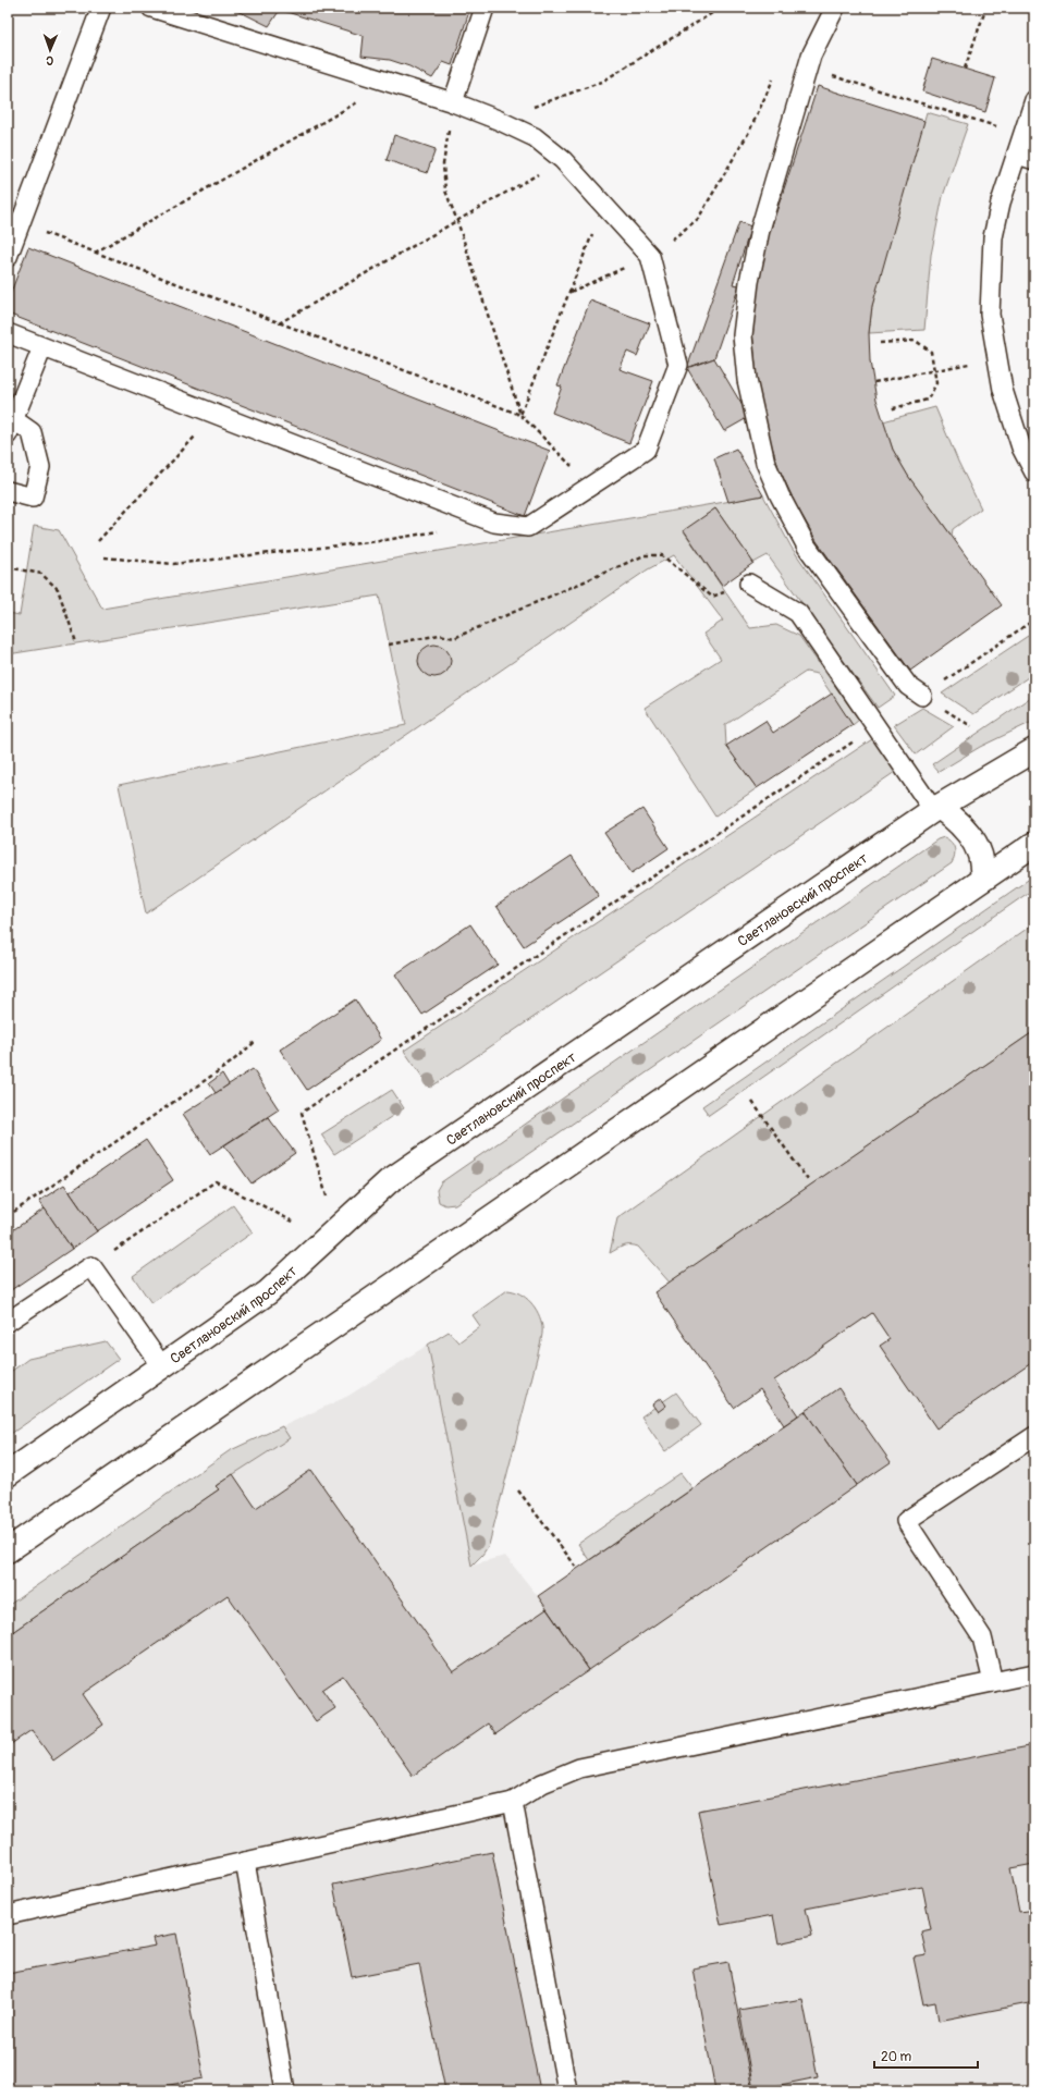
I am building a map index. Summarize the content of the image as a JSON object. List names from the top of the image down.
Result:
{
  "streets": {
    "main road": ["Светлановский проспект"]
  },
  "scale_bar": "20 m",
  "north": "bottom"
}
